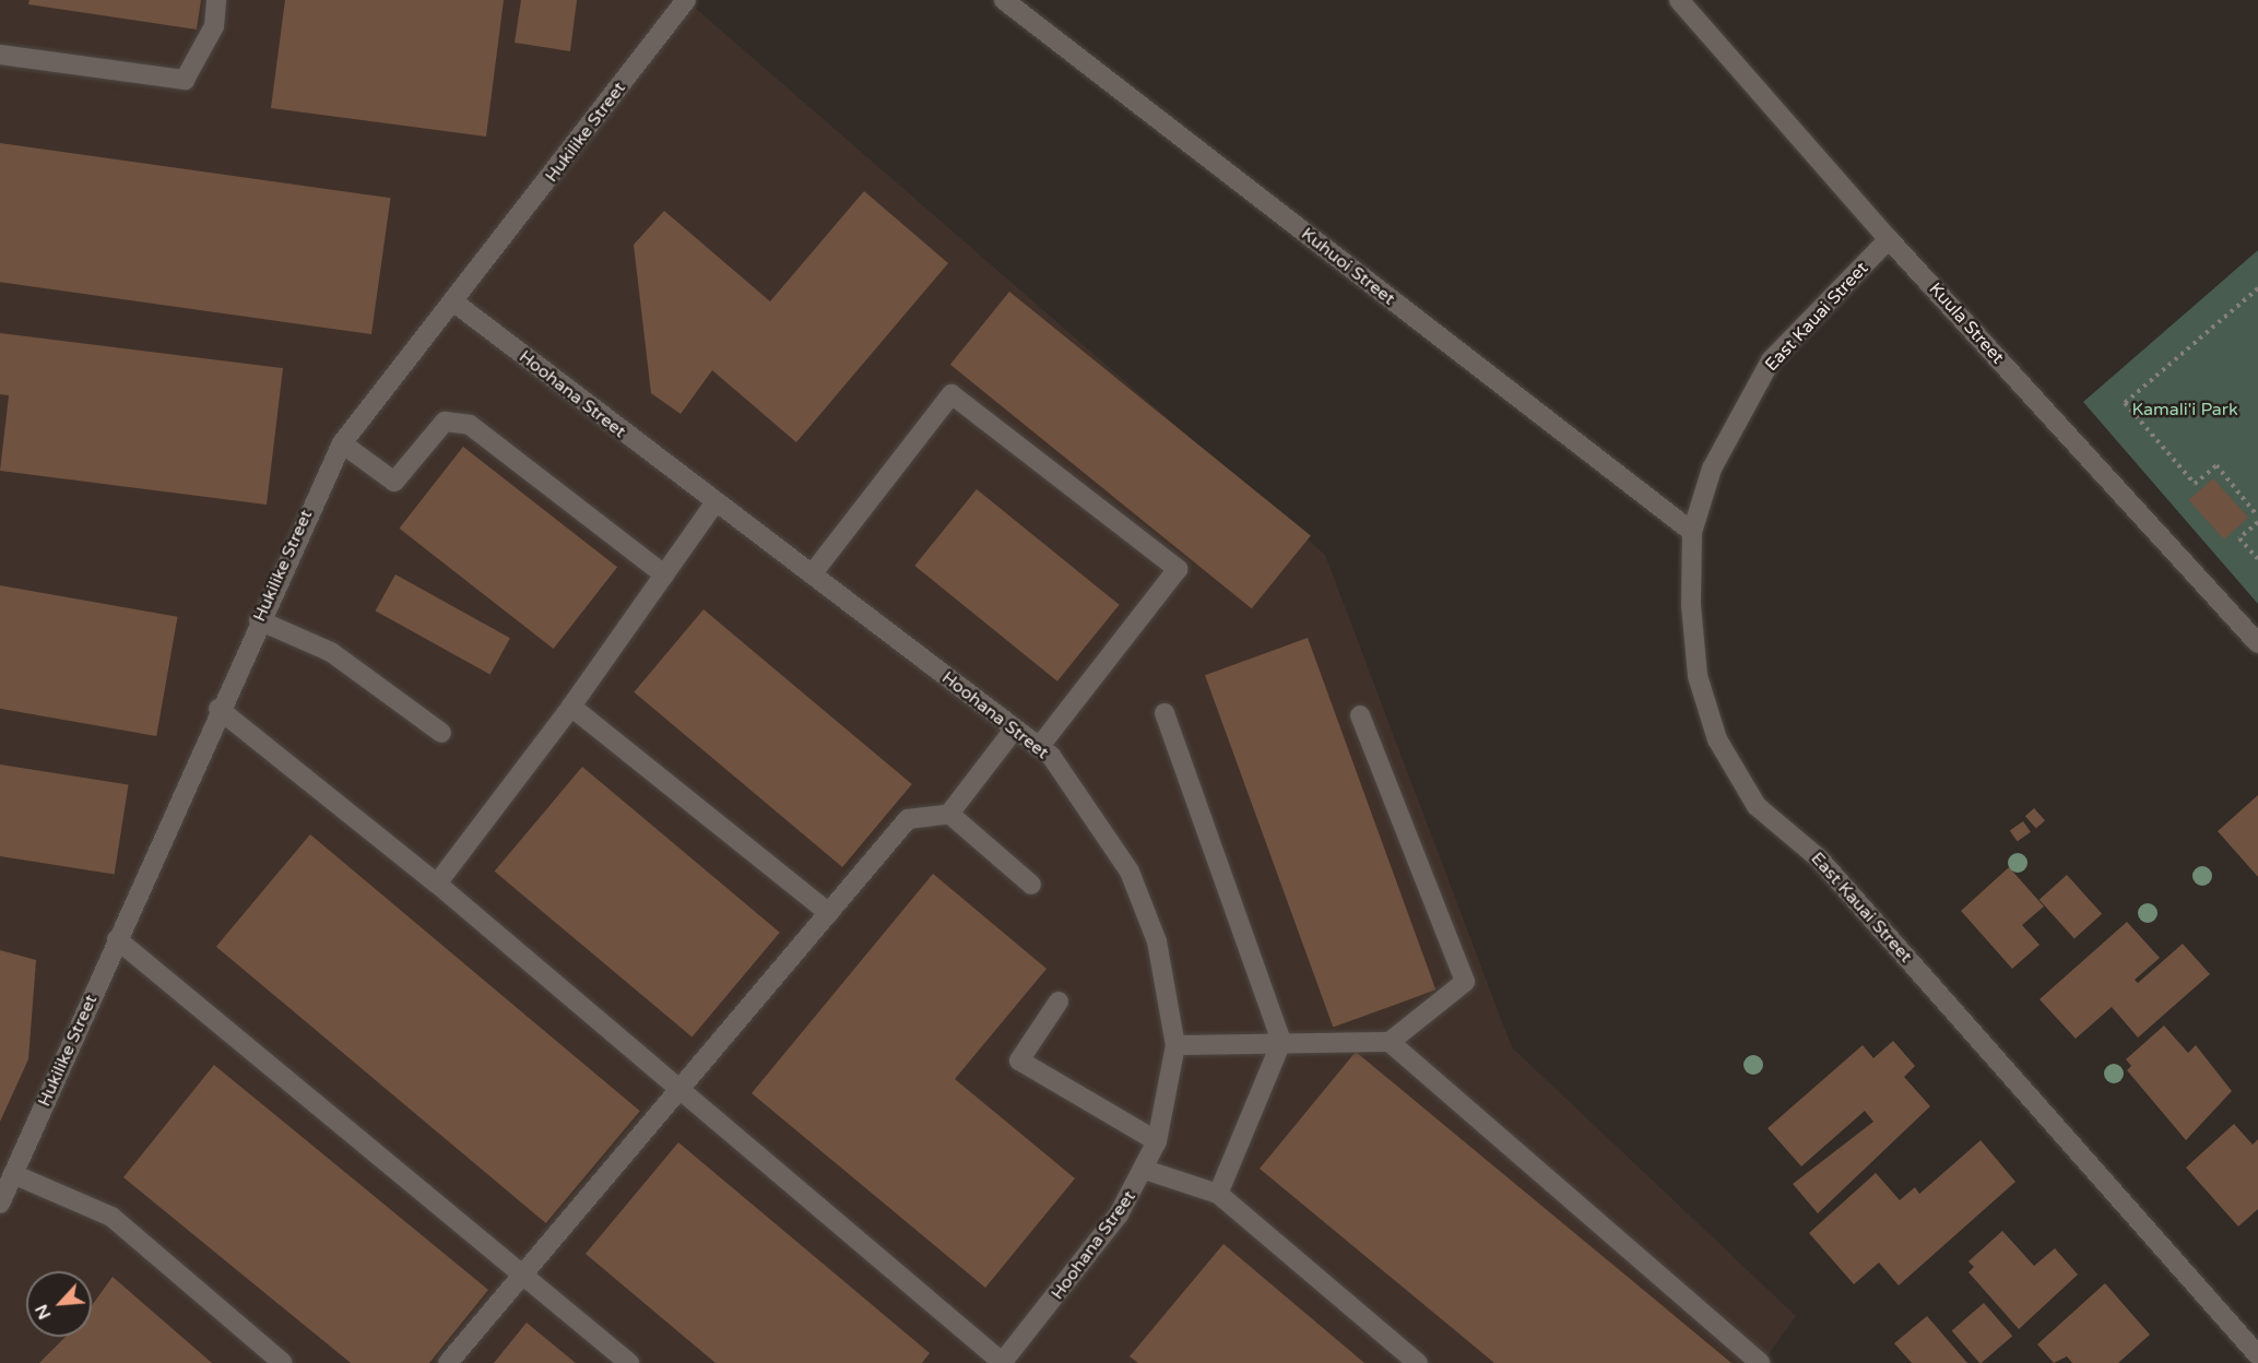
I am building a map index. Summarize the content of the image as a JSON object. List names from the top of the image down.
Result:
{
  "streets": {
    "street": [
      "Hukilike Street",
      "Kuhuoi Street",
      "East Kauai Street",
      "Kuula Street",
      "Hoohana Street"
    ]
  },
  "crossings": [
    ["Hukilike Street", "Hoohana Street"],
    ["Kuhuoi Street", "East Kauai Street"],
    ["East Kauai Street", "Kuula Street"]
  ],
  "parks": ["Kamali'i Park"],
  "north": "bottom left"
}
